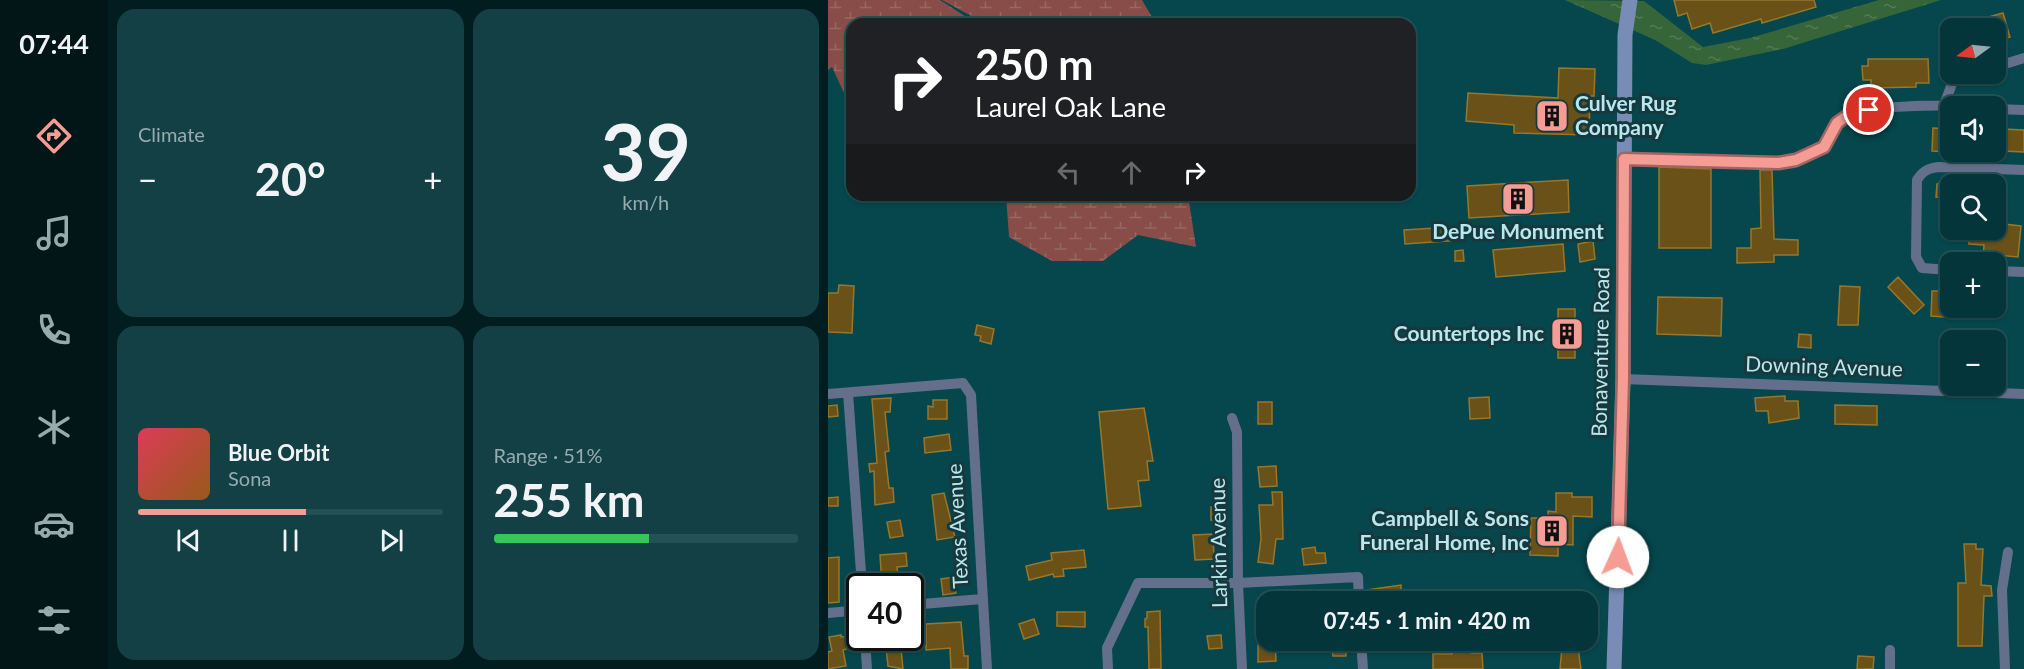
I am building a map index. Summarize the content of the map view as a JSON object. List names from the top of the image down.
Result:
{
  "streets": {
    "street": [
      "Bonaventure Road",
      "Downing Avenue",
      "Texas Avenue",
      "Larkin Avenue"
    ]
  },
  "crossings": [
    ["Bonaventure Road", "Downing Avenue"]
  ],
  "places": {
    "building": [
      "Culver Rug Company",
      "DePue Monument",
      "Countertops Inc",
      "Campbell & Sons Funeral Home, Inc"
    ]
  },
  "north": "left",
  "page": {
    "tabs": "07:44",
    "tile": [
      "Climate",
      ["39", "km/h"],
      ["Range · 51%", "255 km"]
    ],
    "map_buttons": ["+", "−"],
    "turn": ["250 m", "Laurel Oak Lane"],
    "heat": ["−", "20°", "+"],
    "song": ["Blue Orbit", "Sona"],
    "limit": "40",
    "trip": "07:45 · 1 min · 420 m"
  }
}
